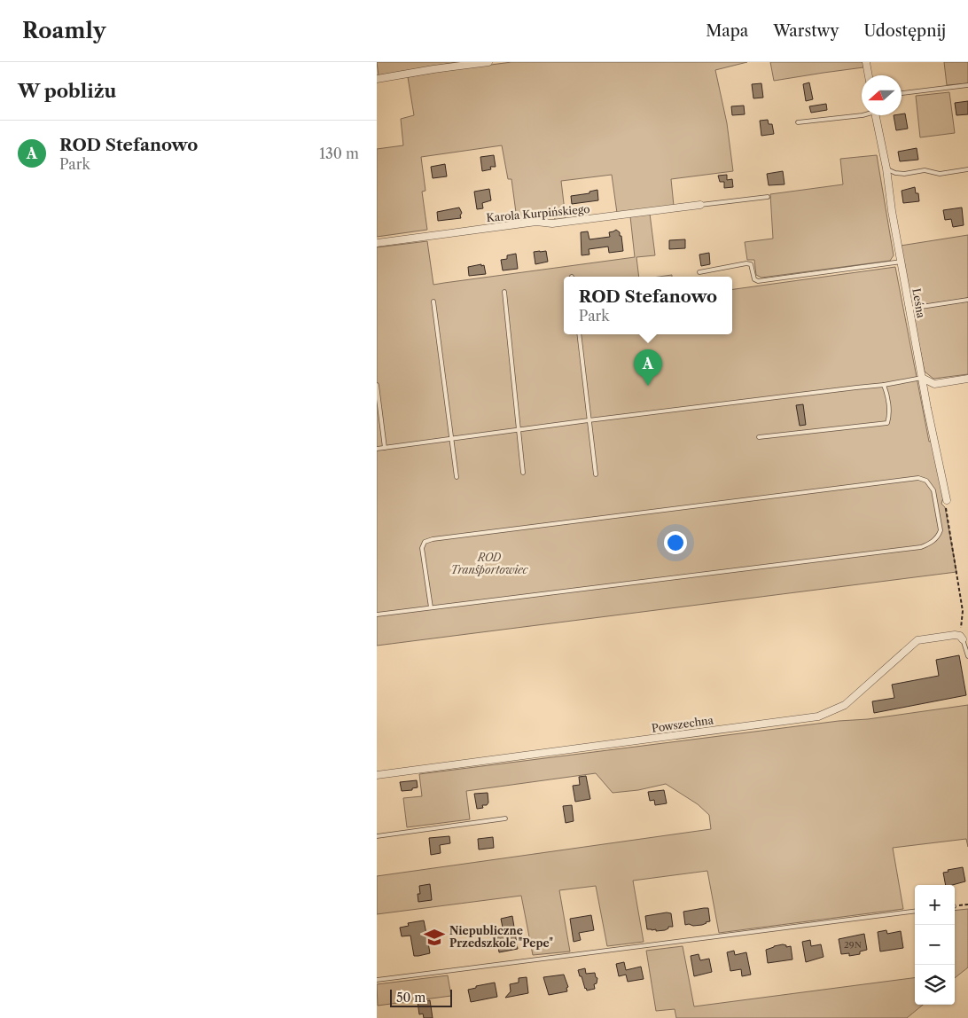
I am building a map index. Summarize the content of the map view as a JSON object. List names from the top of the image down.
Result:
{
  "streets": {
    "street": ["Karola Kurpińskiego", "Leśna", "Powszechna"]
  },
  "parks": ["ROD Transportowiec"],
  "places": {
    "school or university": ["Niepubliczne Przedszkole \"Pepe\""]
  },
  "house_numbers": ["29N"],
  "scale_bar": "50 m",
  "north": "left",
  "page": {
    "header": "Roamly",
    "nav": ["Mapa", "Warstwy", "Udostępnij"],
    "heading": "W pobliżu",
    "list": [
      {
        "mark": "A",
        "name": "ROD Stefanowo",
        "note": "Park",
        "value": "130 m"
      }
    ],
    "popup": ["ROD Stefanowo", "Park"],
    "pins": "A",
    "map_buttons": ["+", "−"],
    "scale": "50 m"
  }
}
